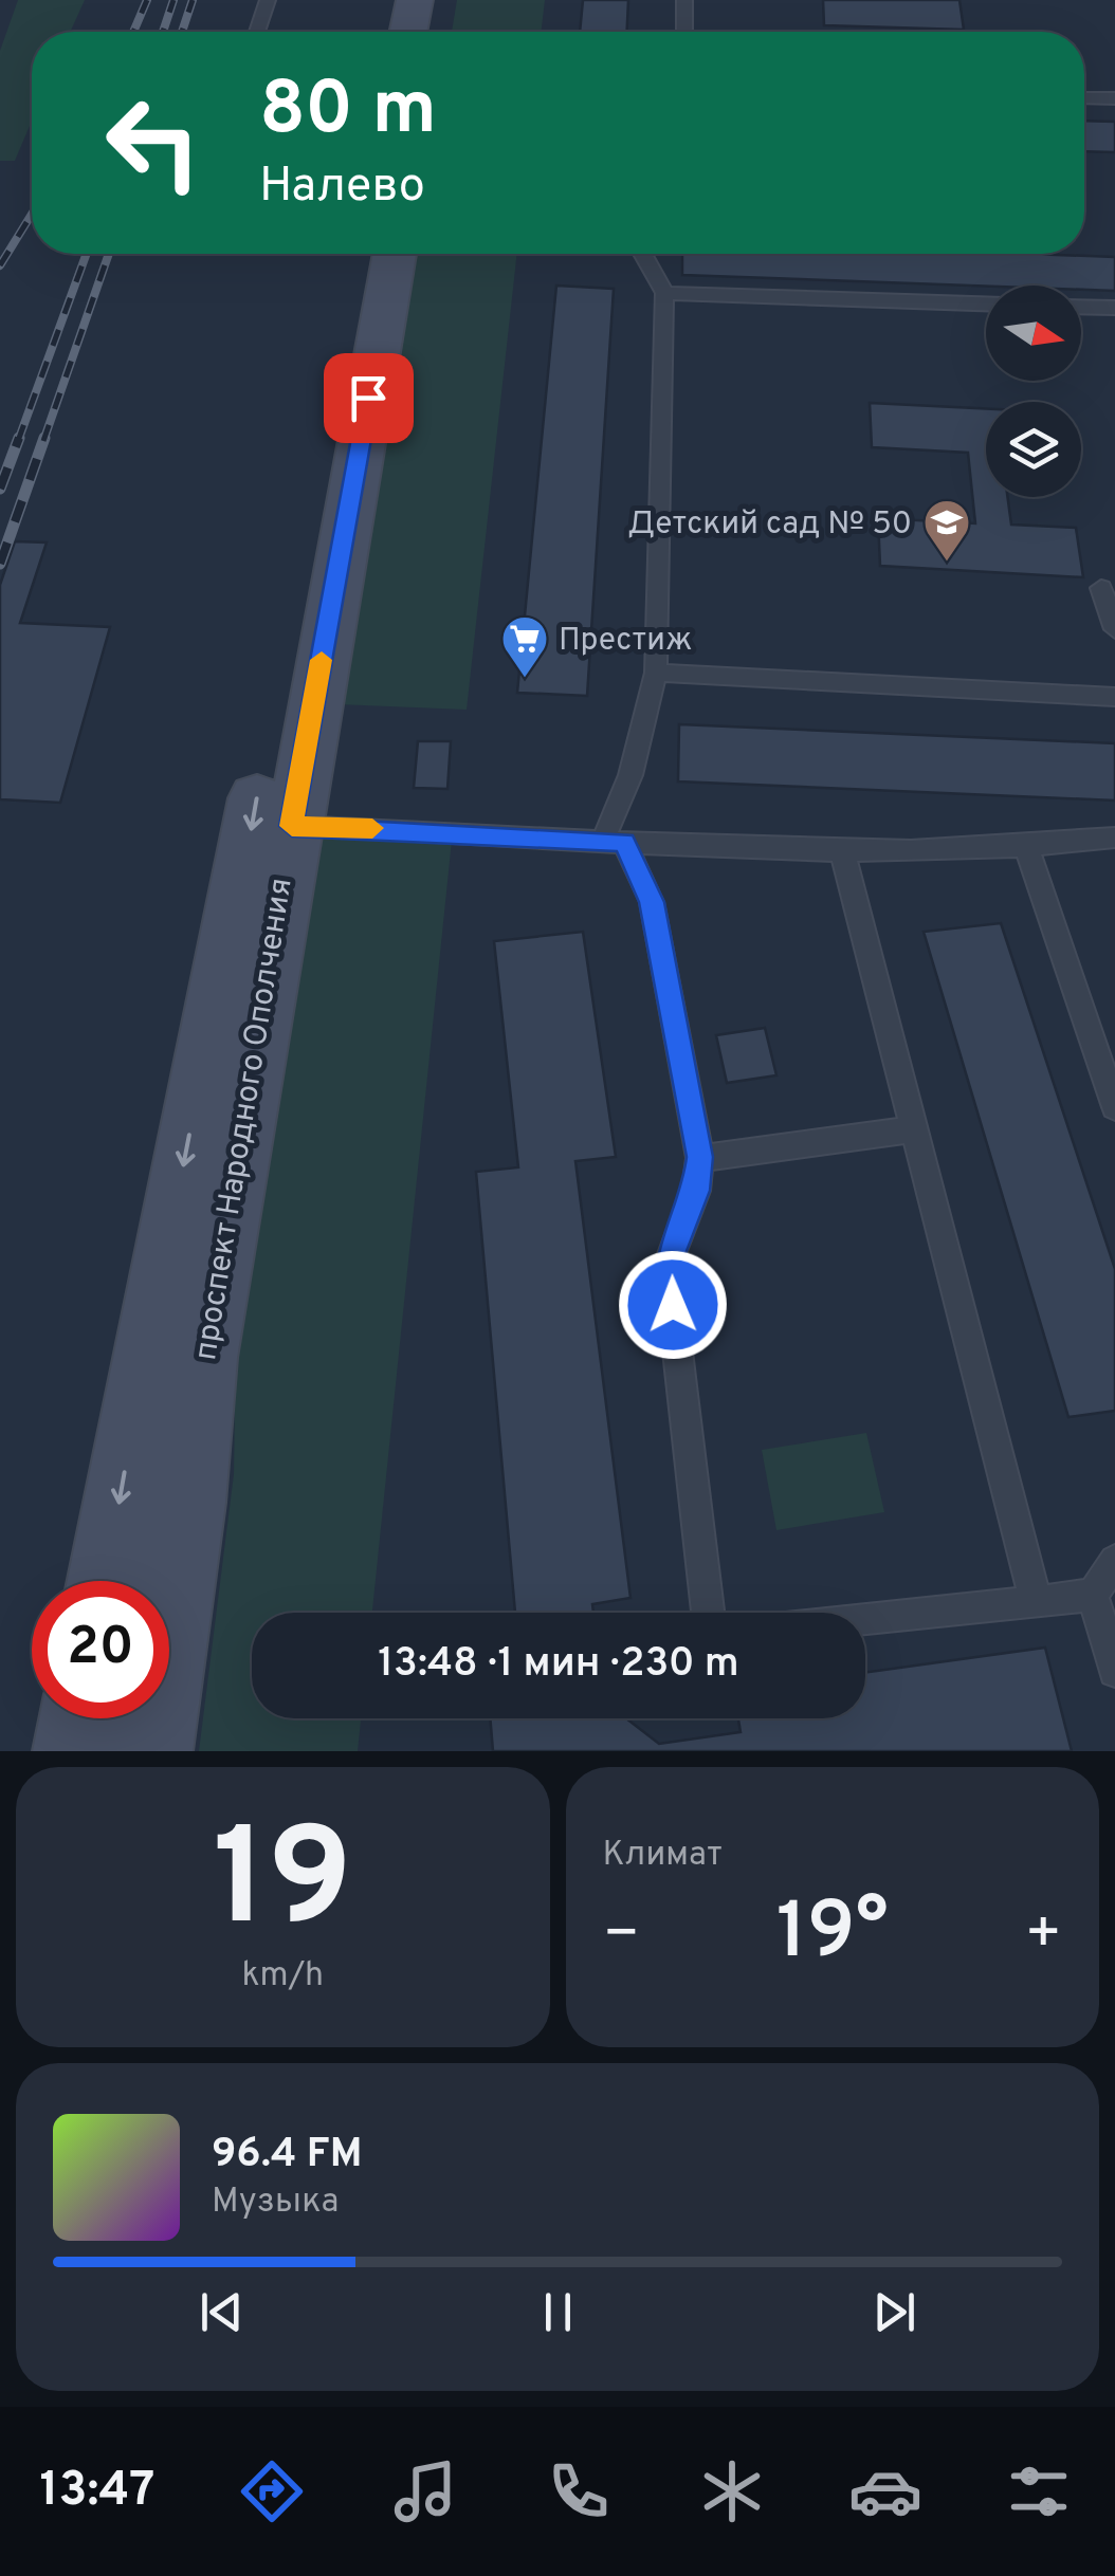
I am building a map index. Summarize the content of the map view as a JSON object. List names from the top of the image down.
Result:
{
  "streets": {
    "main road": ["проспект Народного Ополчения"]
  },
  "places": {
    "school or university": ["Детский сад № 50"],
    "supermarket": ["Престиж"]
  },
  "north": "right",
  "page": {
    "turn": ["80 m", "Налево"],
    "limit": "20",
    "trip": "13:48 · 1 мин · 230 m",
    "tile": [
      ["19", "km/h"],
      "Климат"
    ],
    "heat": ["−", "19°", "+"],
    "song": ["96.4 FM", "Музыка"],
    "tabs": "13:47"
  }
}
